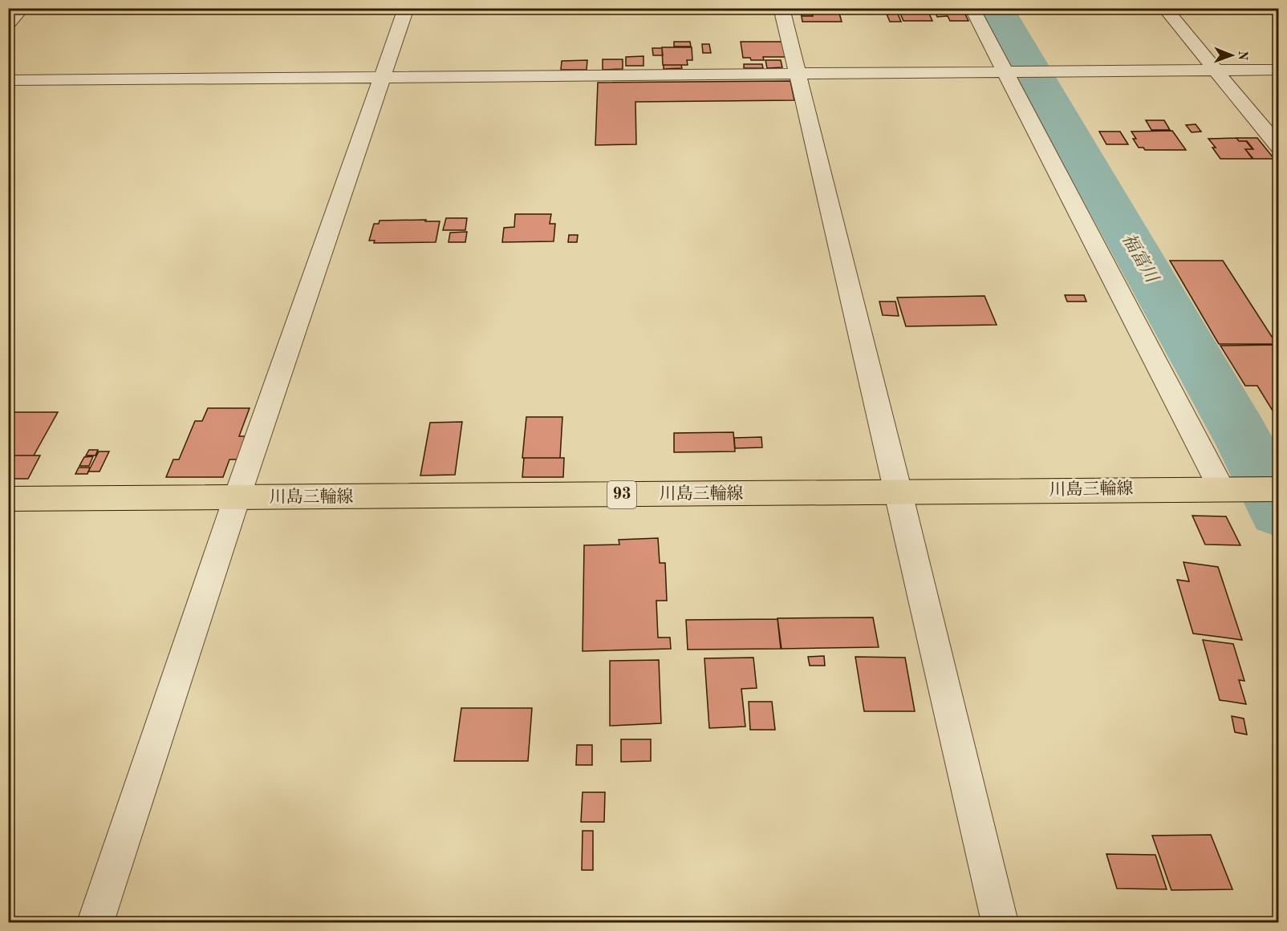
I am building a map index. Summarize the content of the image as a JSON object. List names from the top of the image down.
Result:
{
  "streets": {
    "main road": ["川島三輪線", "93"]
  },
  "water": ["福富川"],
  "north": "right"
}
